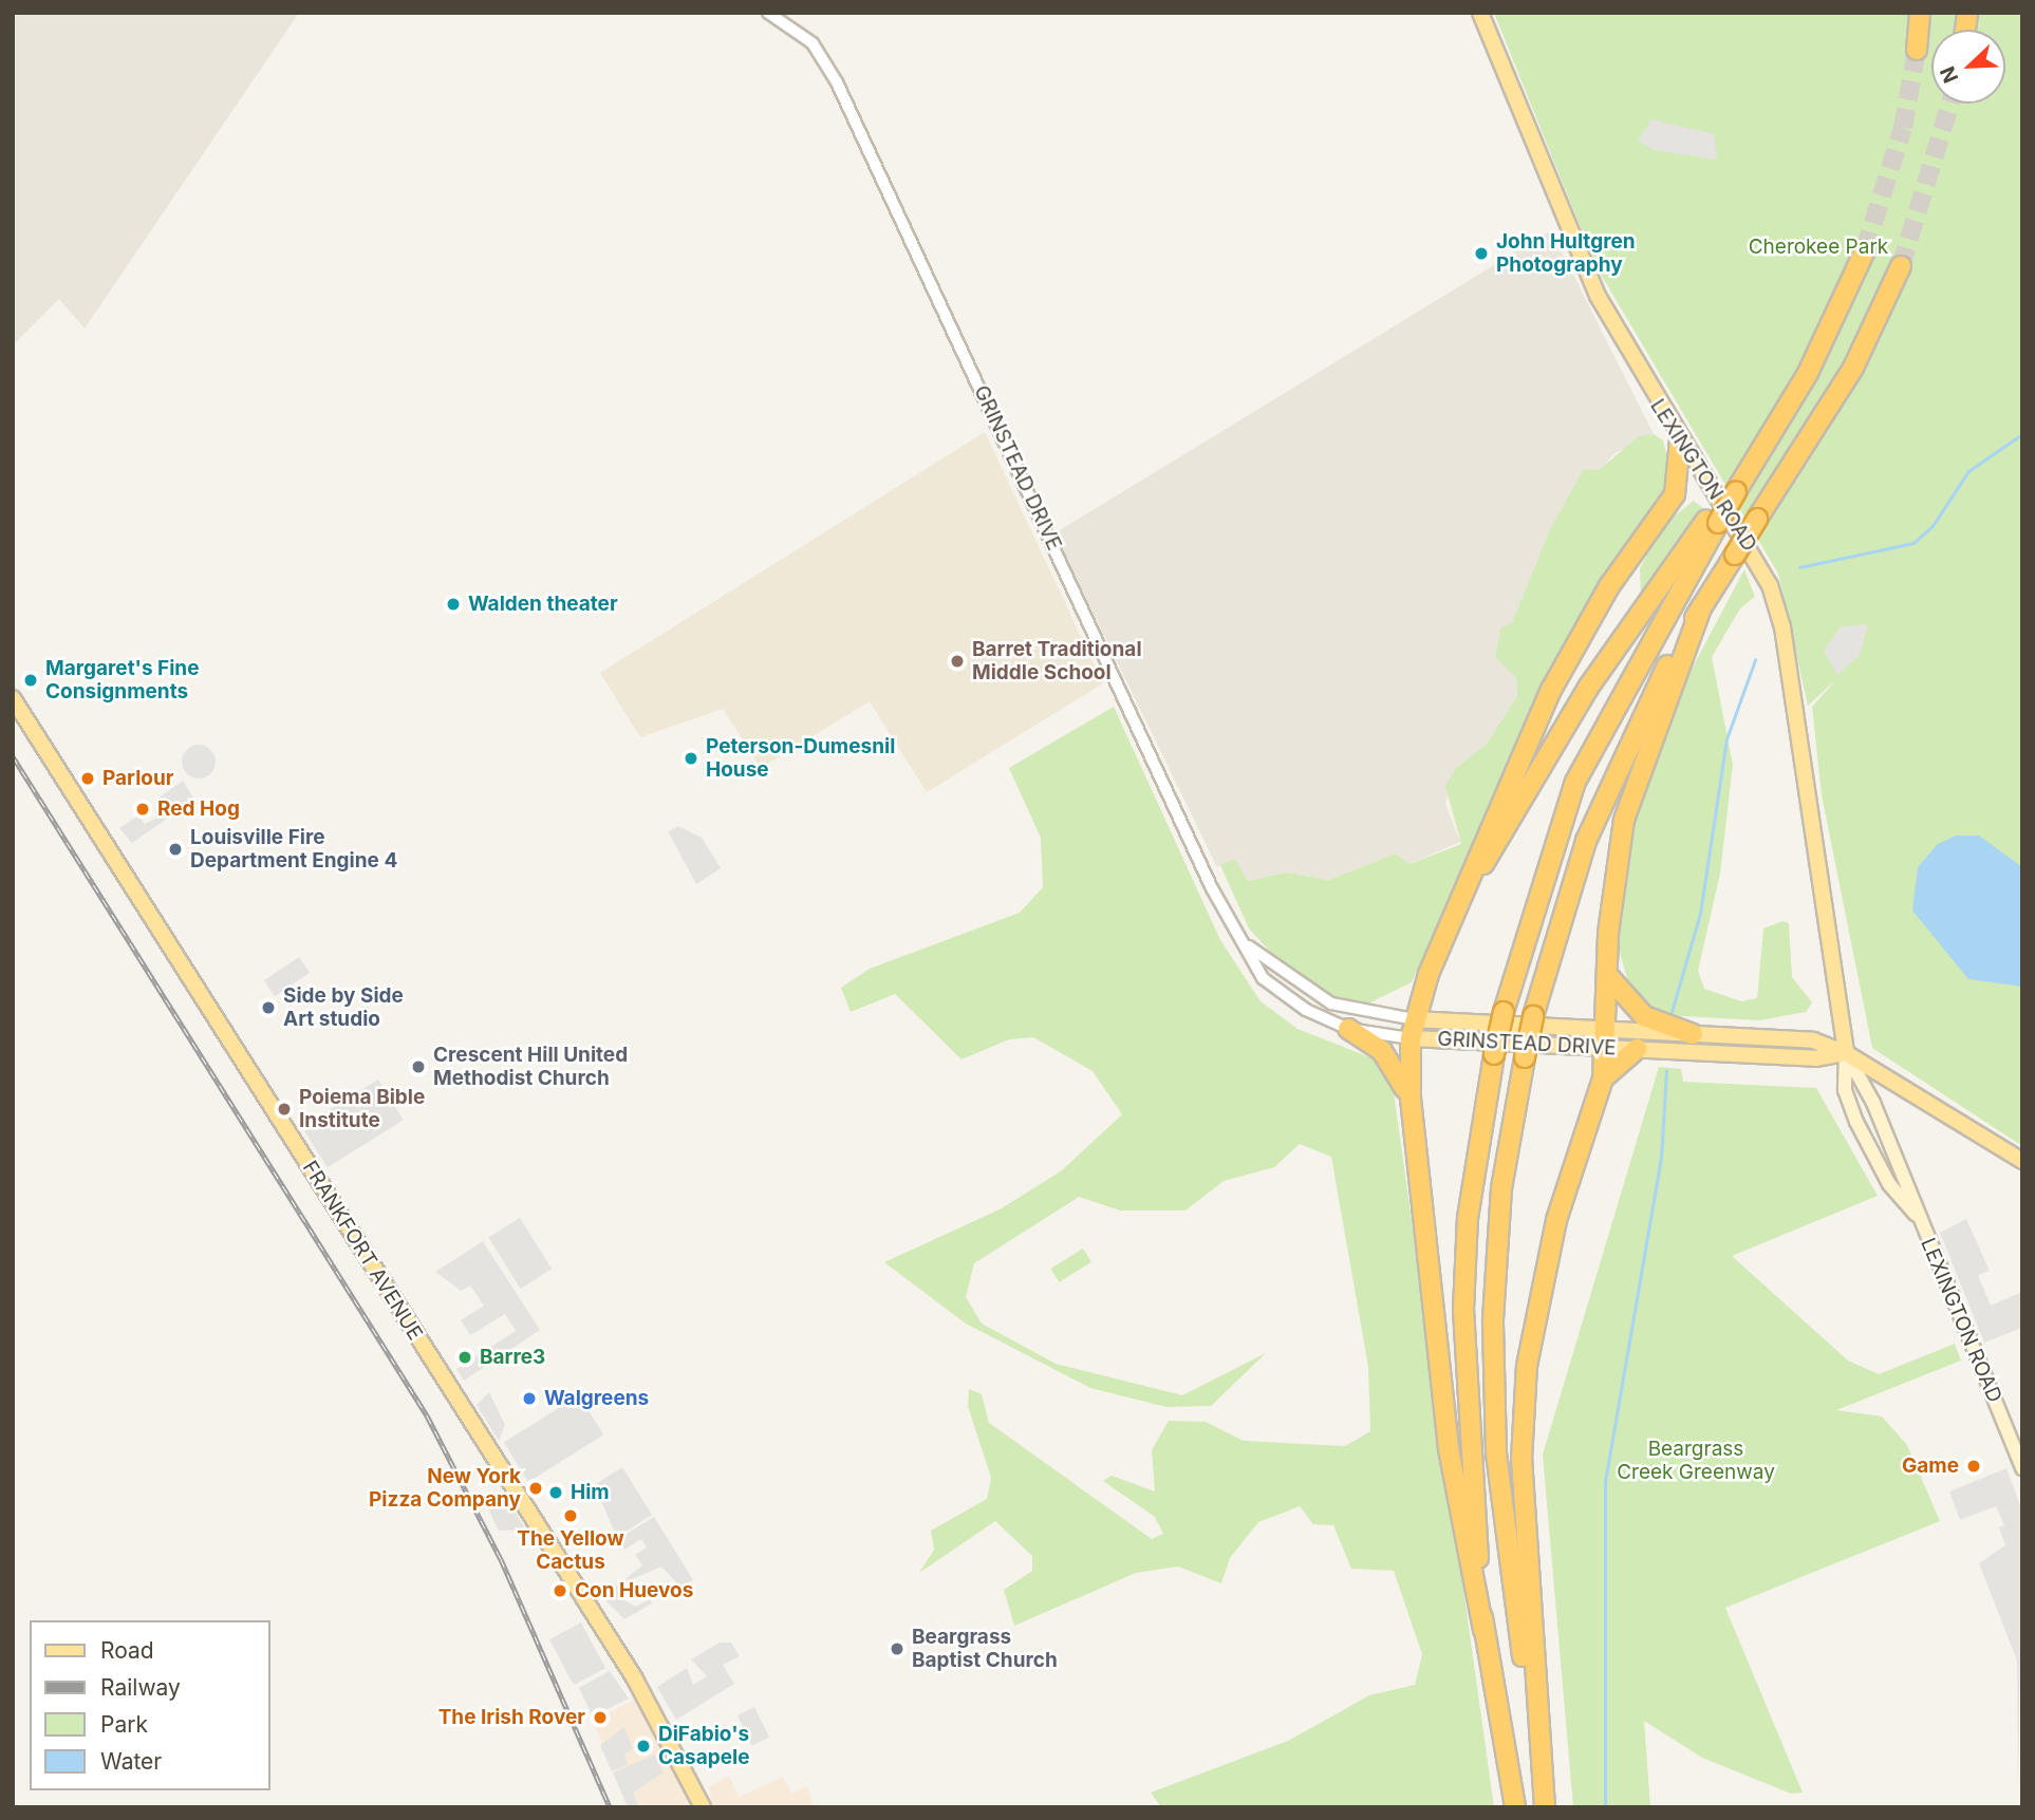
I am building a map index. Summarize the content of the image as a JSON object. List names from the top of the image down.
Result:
{
  "streets": {
    "main road": ["GRINSTEAD DRIVE", "LEXINGTON ROAD", "FRANKFORT AVENUE"]
  },
  "crossings": [
    ["GRINSTEAD DRIVE", "LEXINGTON ROAD"]
  ],
  "parks": ["Cherokee Park", "Beargrass Creek Greenway"],
  "places": [
    "John Hultgren Photography",
    "Walden theater",
    "Barret Traditional Middle School",
    "Margaret's Fine Consignments",
    "Peterson-Dumesnil House",
    "Parlour",
    "Red Hog",
    "Louisville Fire Department Engine 4",
    "Side by Side Art studio",
    "Crescent Hill United Methodist Church",
    "Poiema Bible Institute",
    "Barre3",
    "Walgreens",
    "Game",
    "New York Pizza Company",
    "Him",
    "The Yellow Cactus",
    "Con Huevos",
    "Beargrass Baptist Church",
    "The Irish Rover",
    "DiFabio's Casapele"
  ],
  "legend": [
    "Road",
    "Railway",
    "Park",
    "Water"
  ],
  "north": "bottom left"
}
